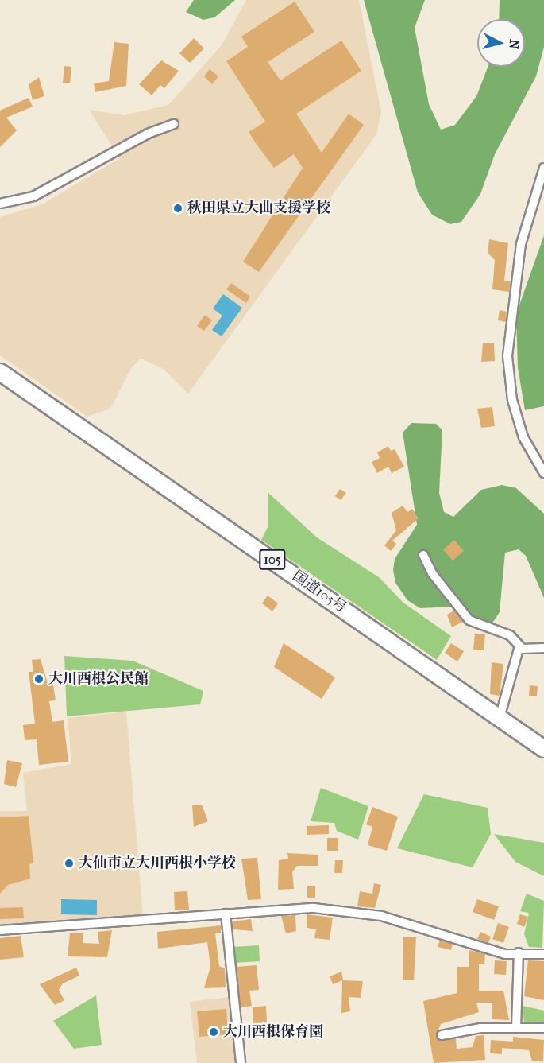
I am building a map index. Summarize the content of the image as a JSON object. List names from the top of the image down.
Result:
{
  "streets": {
    "highway": ["105", "国道105号"]
  },
  "places": [
    "秋田県立大曲支援学校",
    "大川西根公民館",
    "大仙市立大川西根小学校",
    "大川西根保育園"
  ],
  "north": "right"
}
